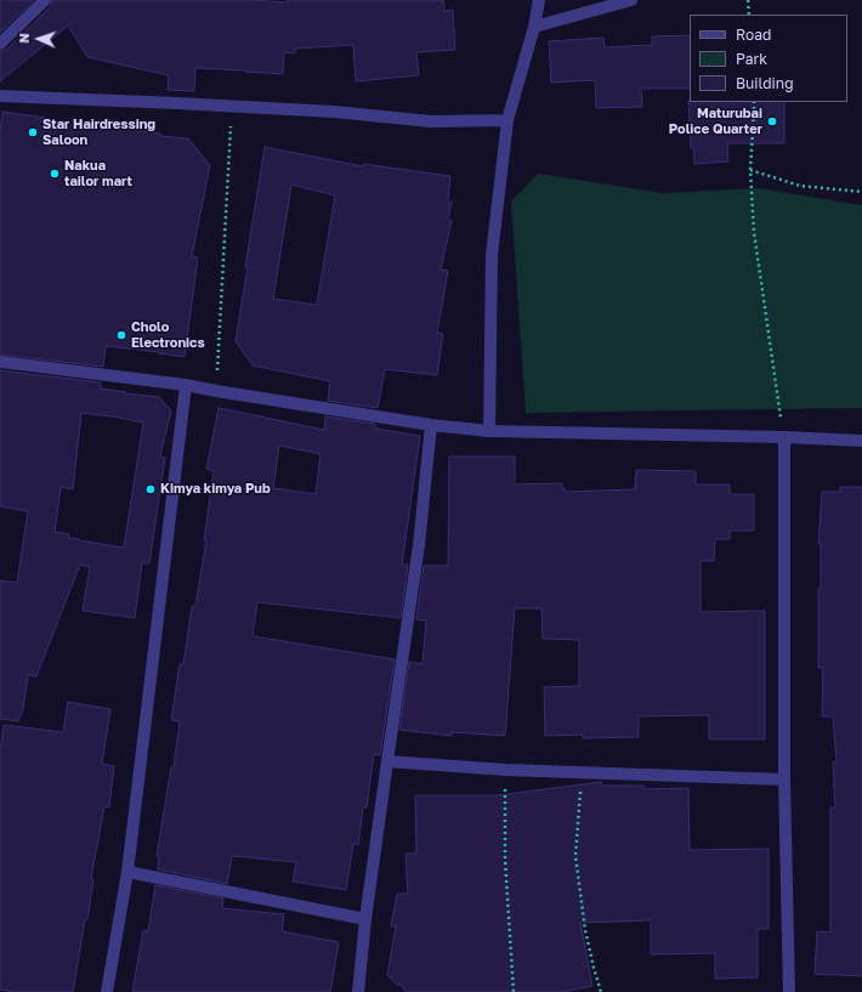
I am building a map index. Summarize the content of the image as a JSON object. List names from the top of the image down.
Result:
{
  "places": [
    "Maturubai Police Quarter",
    "Star Hairdressing Saloon",
    "Nakua tailor mart",
    "Cholo Electronics",
    "Kimya kimya Pub"
  ],
  "legend": ["Road", "Park", "Building"],
  "north": "left"
}
